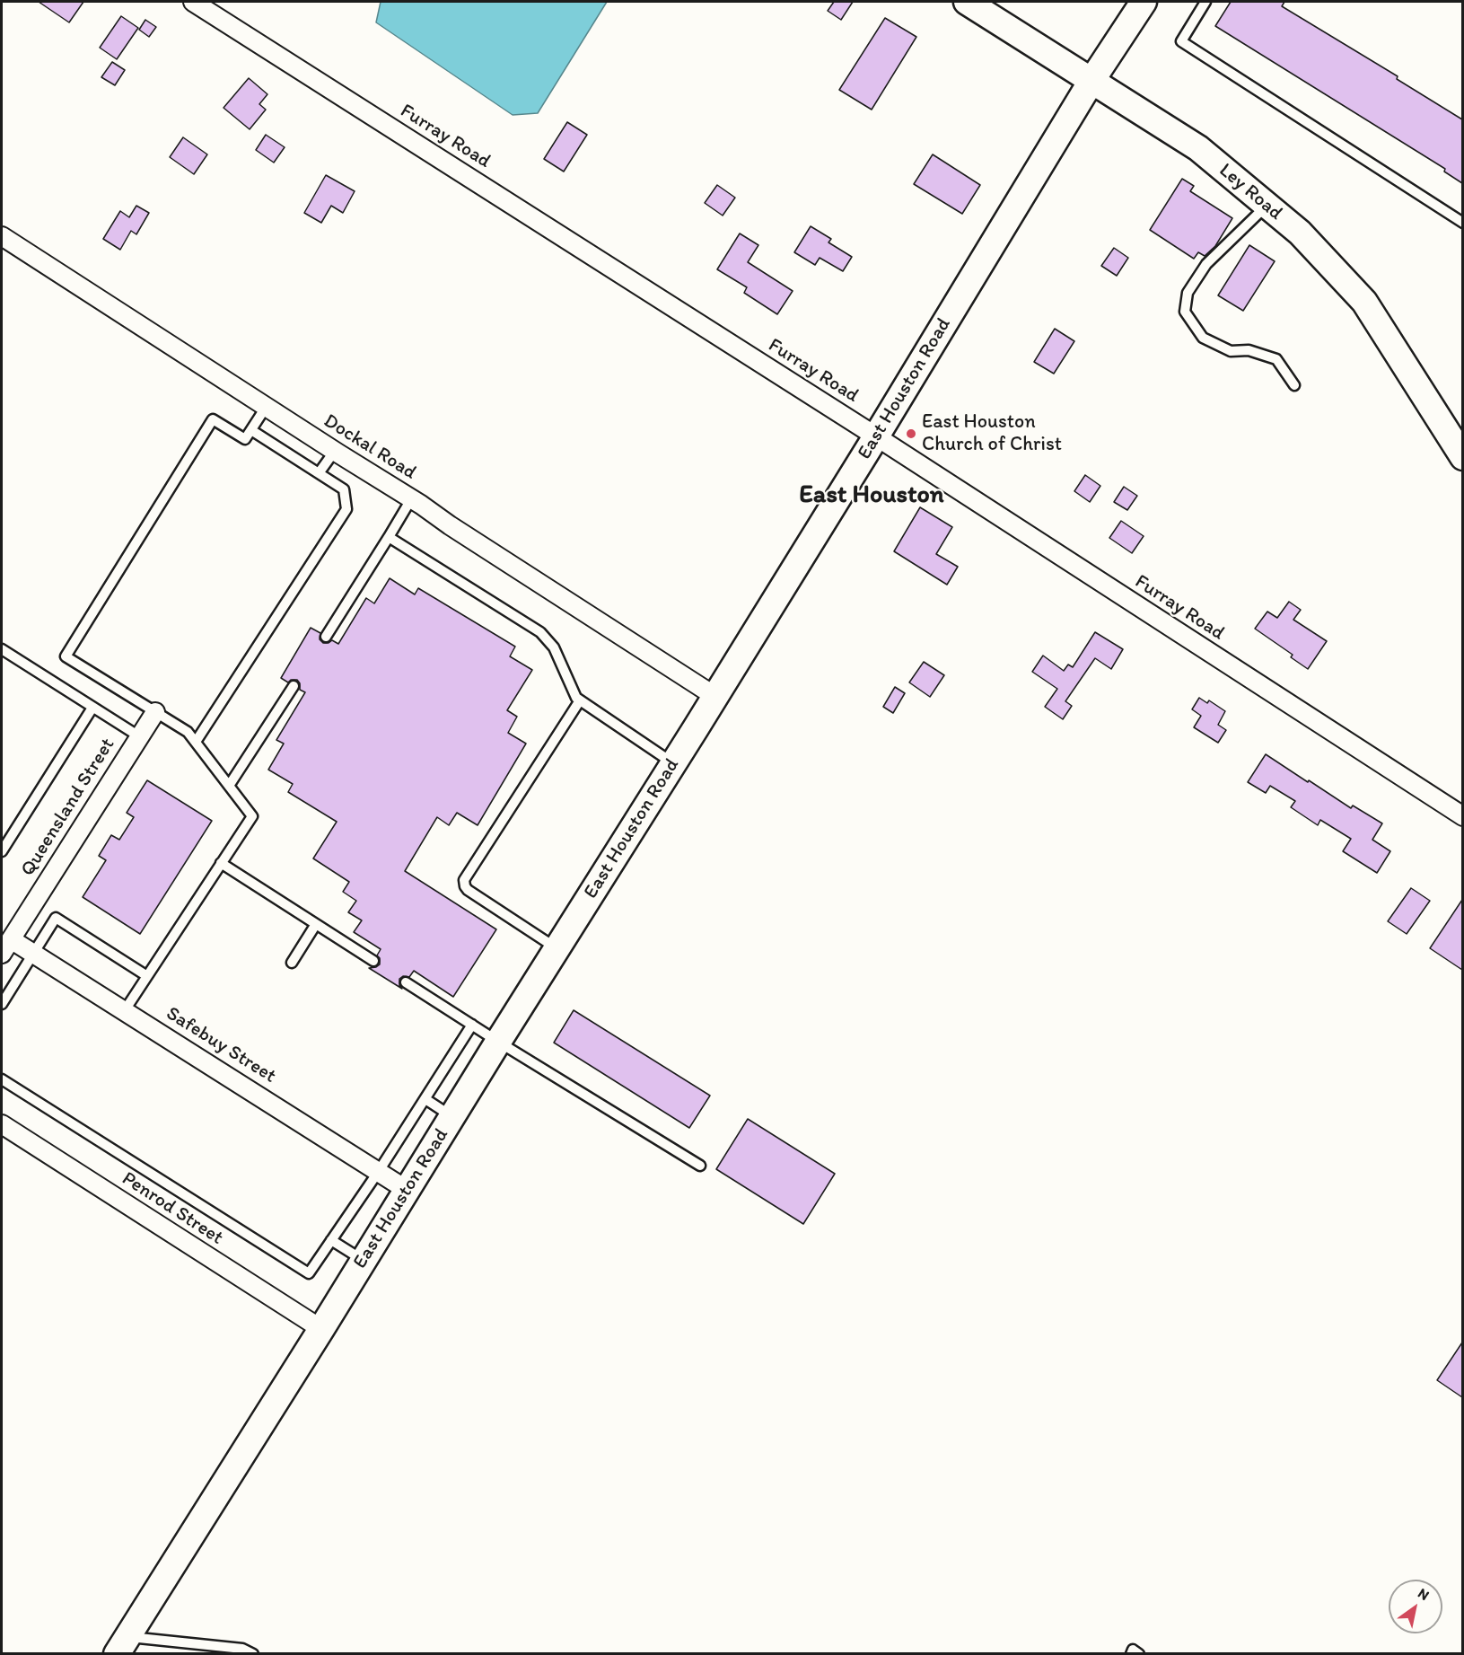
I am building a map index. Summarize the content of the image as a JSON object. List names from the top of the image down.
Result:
{
  "streets": {
    "street": [
      "Furray Road",
      "Ley Road",
      "East Houston Road",
      "Dockal Road",
      "Queensland Street",
      "Safebuy Street",
      "Penrod Street"
    ]
  },
  "crossings": [
    ["Furray Road", "East Houston Road"],
    ["Ley Road", "East Houston Road"],
    ["East Houston Road", "Dockal Road"],
    ["East Houston Road", "Safebuy Street"],
    ["East Houston Road", "Penrod Street"],
    ["Queensland Street", "Safebuy Street"]
  ],
  "districts": ["East Houston"],
  "places": ["East Houston Church of Christ"],
  "north": "top right"
}
